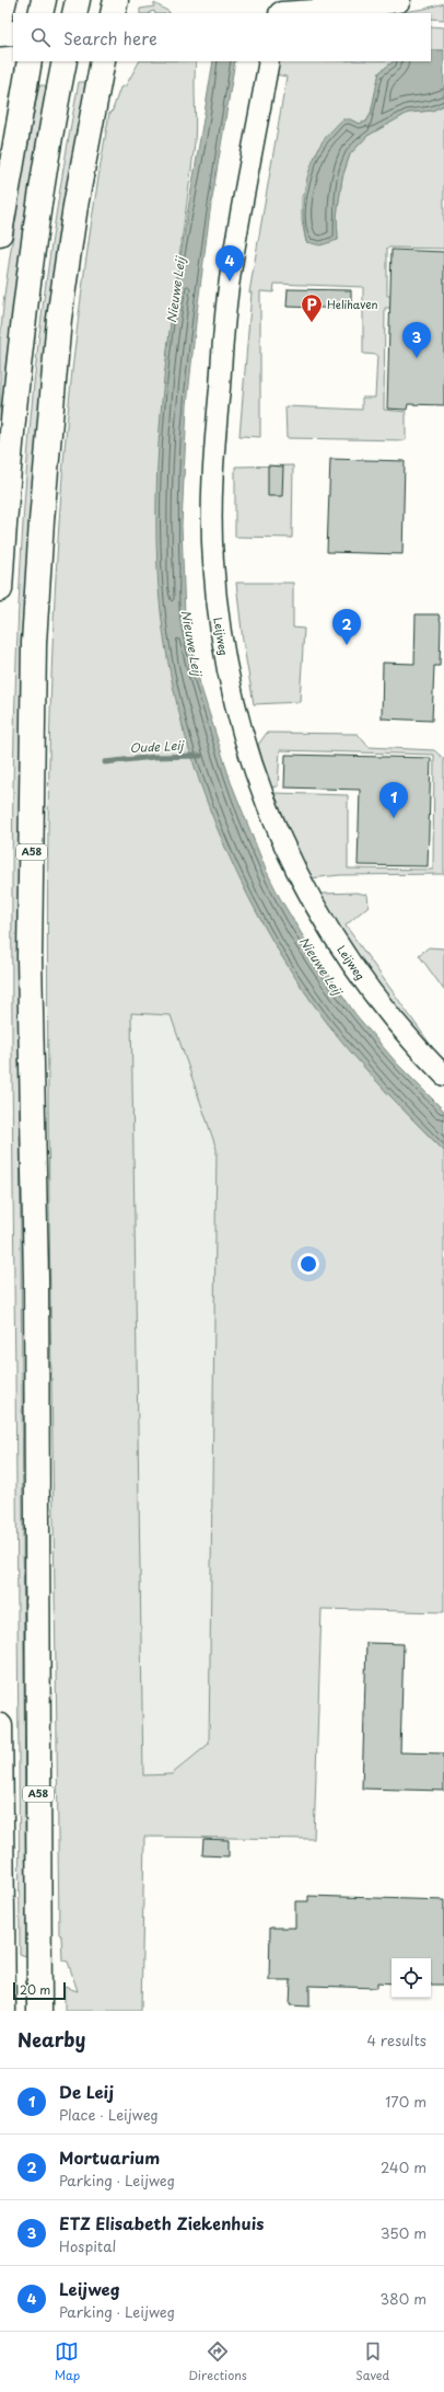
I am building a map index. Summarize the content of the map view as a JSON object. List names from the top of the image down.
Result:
{
  "streets": {
    "main road": ["A58"],
    "street": ["Leijweg"]
  },
  "water": ["Nieuwe Leij", "Oude Leij"],
  "places": {
    "parking": ["Helihaven"]
  },
  "scale_bar": "20 m",
  "page": {
    "search": "Search here",
    "pins": [
      "4",
      "3",
      "2",
      "1"
    ],
    "scale": "20 m",
    "heading": ["Nearby", "4 results"],
    "list": [
      {
        "mark": "1",
        "name": "De Leij",
        "note": "Place · Leijweg",
        "value": "170 m"
      },
      {
        "mark": "2",
        "name": "Mortuarium",
        "note": "Parking · Leijweg",
        "value": "240 m"
      },
      {
        "mark": "3",
        "name": "ETZ Elisabeth Ziekenhuis",
        "note": "Hospital",
        "value": "350 m"
      },
      {
        "mark": "4",
        "name": "Leijweg",
        "note": "Parking · Leijweg",
        "value": "380 m"
      }
    ],
    "nav": ["Map", "Directions", "Saved"]
  }
}
